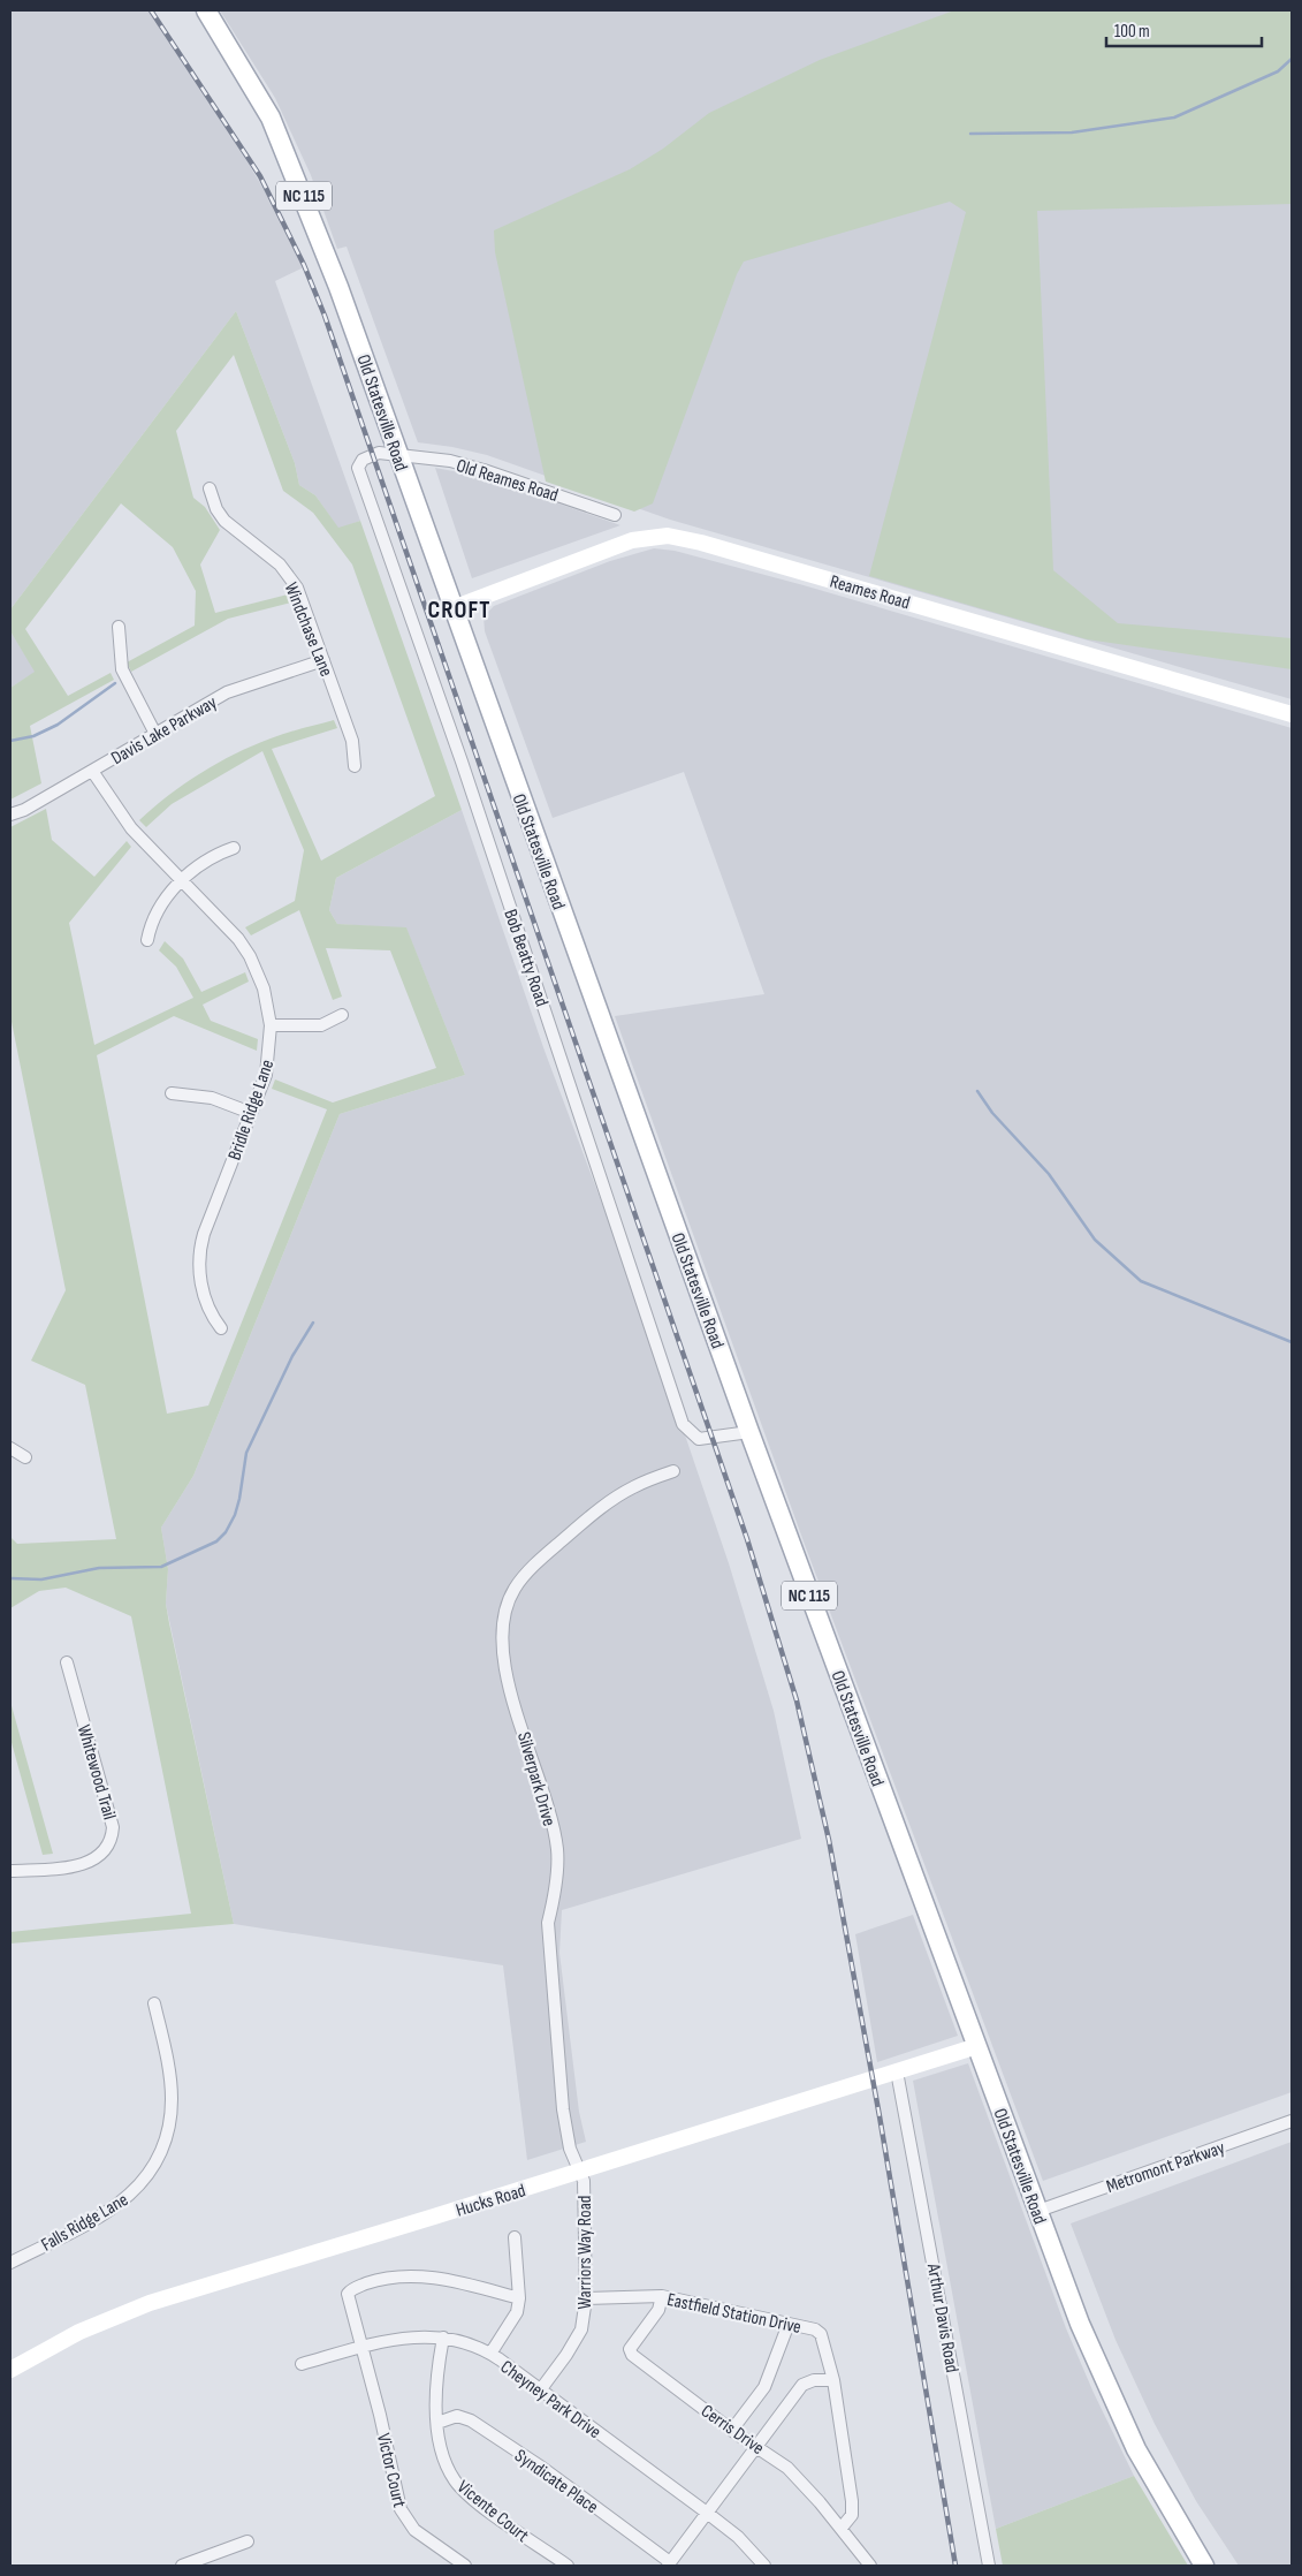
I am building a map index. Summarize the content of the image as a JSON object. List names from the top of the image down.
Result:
{
  "streets": {
    "main road": [
      "NC 115",
      "Old Statesville Road",
      "Reames Road",
      "Hucks Road"
    ],
    "street": [
      "Old Reames Road",
      "Windchase Lane",
      "Davis Lake Parkway",
      "Bob Beatty Road",
      "Bridle Ridge Lane",
      "Whitewood Trail",
      "Silverpark Drive",
      "Metromont Parkway",
      "Falls Ridge Lane",
      "Warriors Way Road",
      "Eastfield Station Drive",
      "Arthur Davis Road",
      "Cheyney Park Drive",
      "Cerris Drive",
      "Victor Court",
      "Syndicate Place",
      "Vicente Court"
    ]
  },
  "crossings": [
    ["Old Statesville Road", "Old Reames Road"],
    ["Old Statesville Road", "Reames Road"],
    ["Old Statesville Road", "Bob Beatty Road"],
    ["Old Statesville Road", "Metromont Parkway"],
    ["Old Statesville Road", "Hucks Road"],
    ["Old Reames Road", "Bob Beatty Road"],
    ["Windchase Lane", "Davis Lake Parkway"],
    ["Davis Lake Parkway", "Bridle Ridge Lane"],
    ["Silverpark Drive", "Hucks Road"],
    ["Silverpark Drive", "Warriors Way Road"],
    ["Hucks Road", "Warriors Way Road"],
    ["Hucks Road", "Arthur Davis Road"],
    ["Warriors Way Road", "Eastfield Station Drive"],
    ["Warriors Way Road", "Cheyney Park Drive"],
    ["Eastfield Station Drive", "Cerris Drive"],
    ["Cheyney Park Drive", "Victor Court"],
    ["Cheyney Park Drive", "Vicente Court"],
    ["Syndicate Place", "Vicente Court"]
  ],
  "districts": ["CROFT"],
  "scale_bar": "100 m"
}
